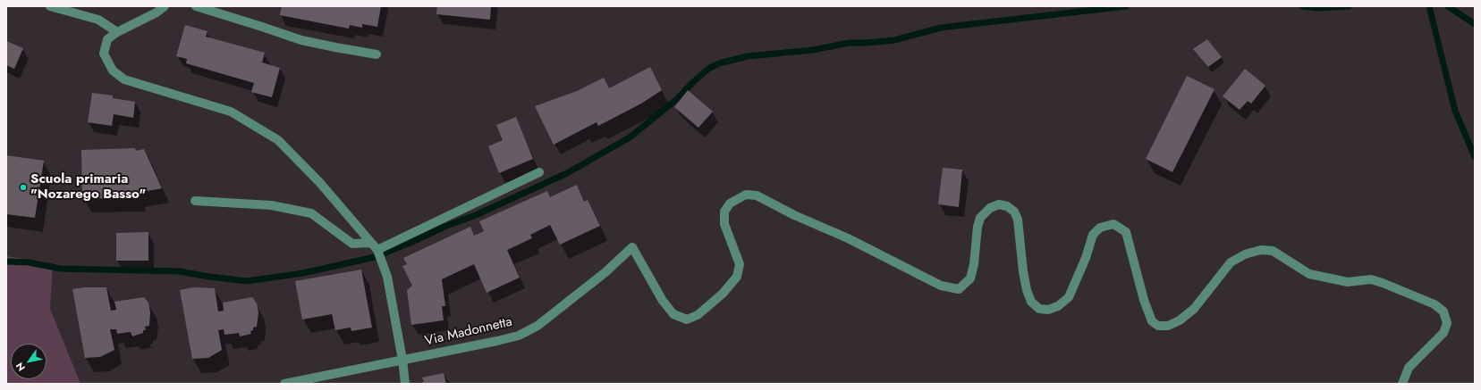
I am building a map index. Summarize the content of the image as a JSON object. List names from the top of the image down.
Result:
{
  "streets": {
    "street": ["Via Madonnetta"]
  },
  "places": ["Scuola primaria \"Nozarego Basso\""],
  "north": "bottom left"
}
